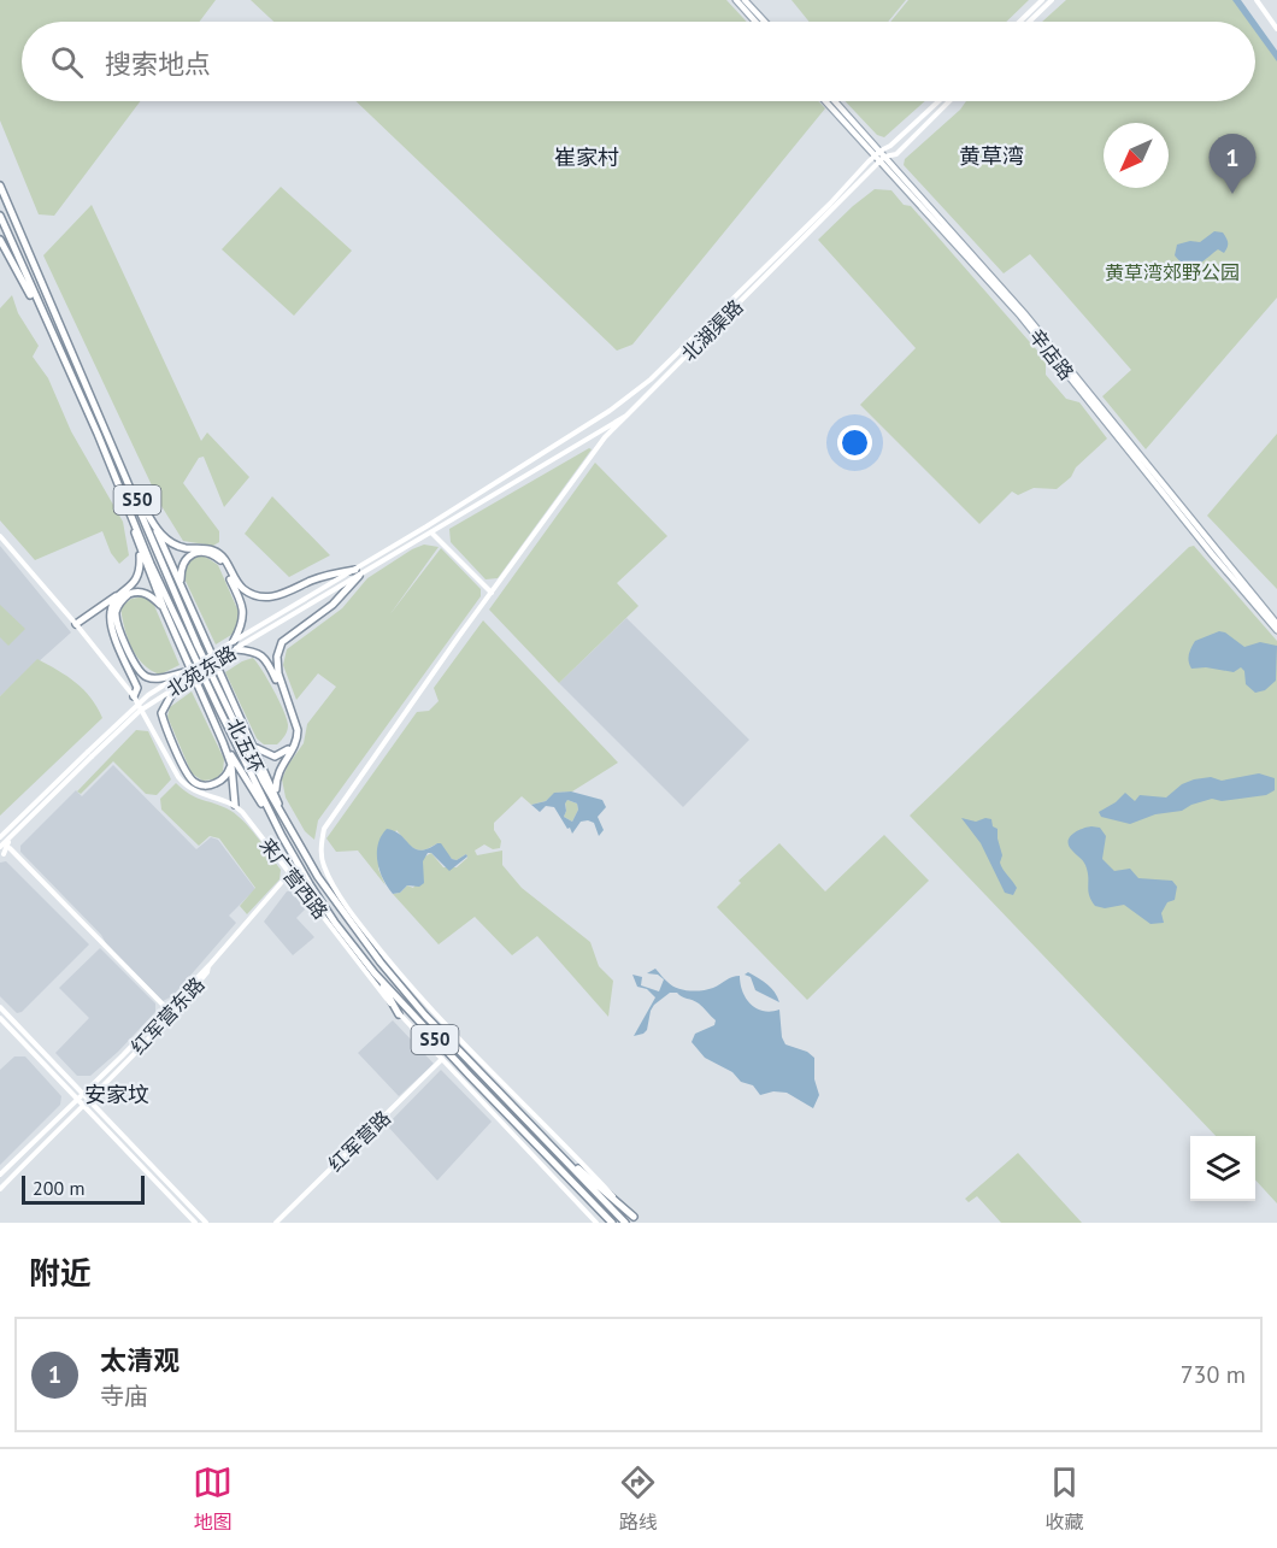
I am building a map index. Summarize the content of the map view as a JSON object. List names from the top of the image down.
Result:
{
  "streets": {
    "highway": ["S50", "北五环"],
    "main road": ["辛店路"],
    "street": [
      "北湖渠路",
      "北苑东路",
      "来广营西路",
      "红军营东路",
      "红军营路"
    ]
  },
  "crossings": [
    ["北湖渠路", "辛店路"],
    ["北湖渠路", "北苑东路"],
    ["来广营西路", "红军营东路"],
    ["来广营西路", "红军营路"]
  ],
  "districts": ["黄草湾", "崔家村", "安家坟"],
  "parks": ["黄草湾郊野公园"],
  "scale_bar": "200 m",
  "north": "bottom left",
  "page": {
    "search": "搜索地点",
    "pins": "1",
    "scale": "200 m",
    "heading": "附近",
    "list": [
      {
        "mark": "1",
        "name": "太清观",
        "note": "寺庙",
        "value": "730 m"
      }
    ],
    "nav": ["地图", "路线", "收藏"]
  }
}
